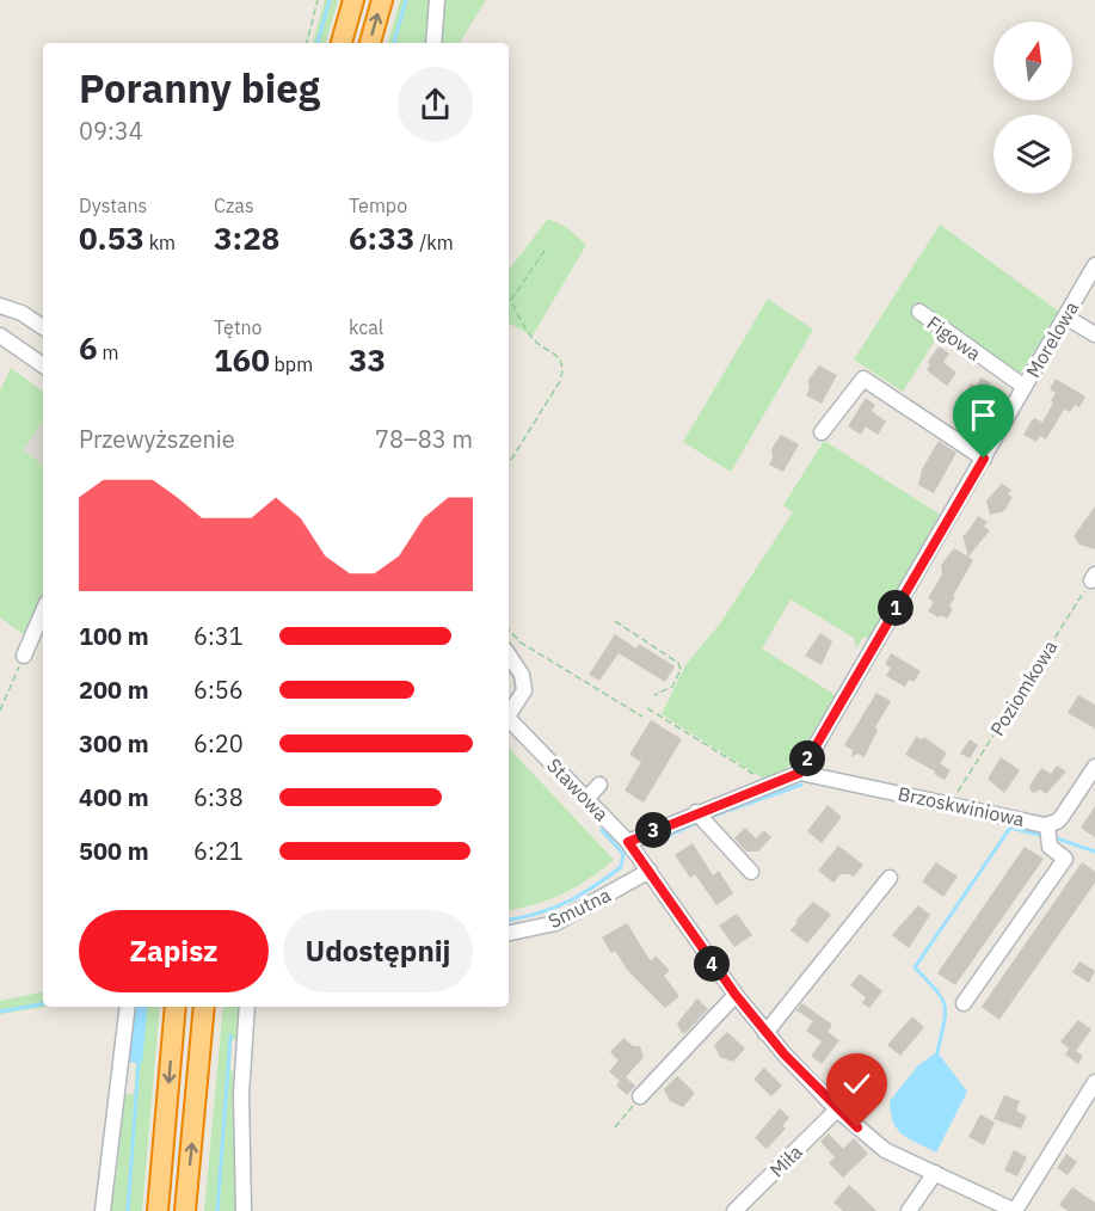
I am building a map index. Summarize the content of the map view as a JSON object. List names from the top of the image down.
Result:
{
  "streets": {
    "street": [
      "Figowa",
      "Morelowa",
      "Stawowa",
      "Brzoskwiniowa",
      "Smutna",
      "Miła"
    ],
    "path": ["Poziomkowa"]
  },
  "crossings": [
    ["Figowa", "Morelowa"],
    ["Morelowa", "Brzoskwiniowa"],
    ["Poziomkowa", "Brzoskwiniowa"],
    ["Stawowa", "Smutna"],
    ["Stawowa", "Miła"]
  ],
  "north": "top",
  "page": {
    "heading": ["Poranny bieg", "09:34"],
    "stats": [
      ["Dystans", "0.53 km"],
      ["Czas", "3:28"],
      ["Tempo", "6:33 /km"],
      ["6 m"],
      ["Tętno", "160 bpm"],
      ["kcal", "33"]
    ],
    "chart": ["Przewyższenie", "78–83 m"],
    "pins": [
      "1",
      "2",
      "3",
      "4"
    ],
    "list": [
      {
        "name": "100 m",
        "note": "6:31"
      },
      {
        "name": "200 m",
        "note": "6:56"
      },
      {
        "name": "300 m",
        "note": "6:20"
      },
      {
        "name": "400 m",
        "note": "6:38"
      },
      {
        "name": "500 m",
        "note": "6:21"
      }
    ],
    "buttons": ["Zapisz", "Udostępnij"]
  }
}
